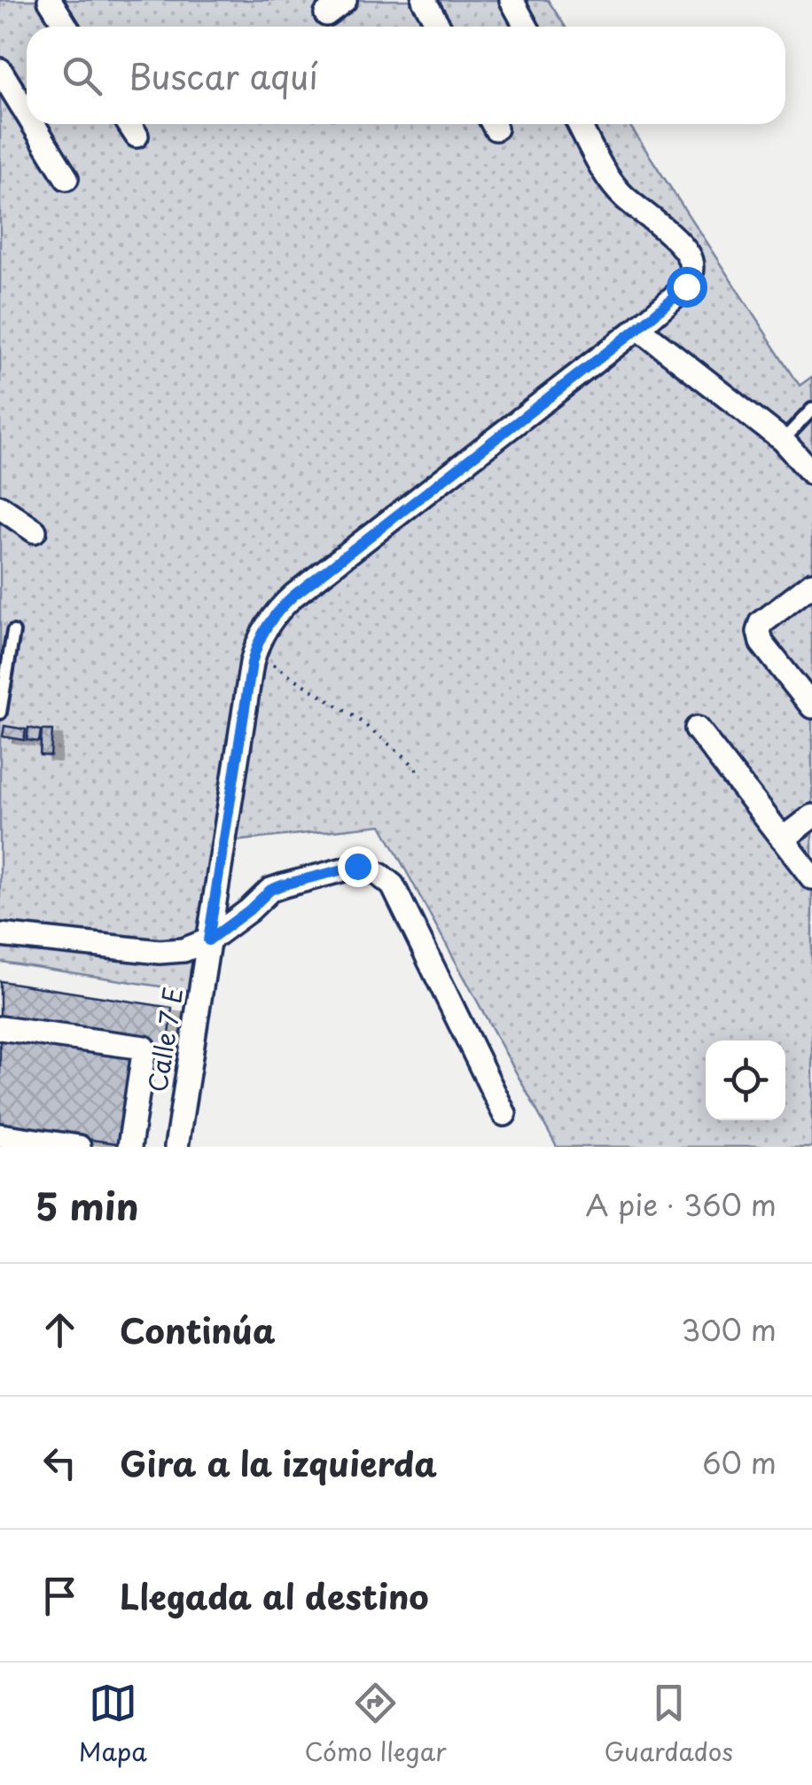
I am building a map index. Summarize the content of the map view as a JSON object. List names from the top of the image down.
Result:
{
  "streets": {
    "street": ["Calle 7 E"]
  },
  "page": {
    "search": "Buscar aquí",
    "heading": ["5 min", "A pie · 360 m"],
    "list": [
      ["Continúa", "300 m"],
      ["Gira a la izquierda", "60 m"],
      "Llegada al destino"
    ],
    "nav": ["Mapa", "Cómo llegar", "Guardados"]
  }
}
